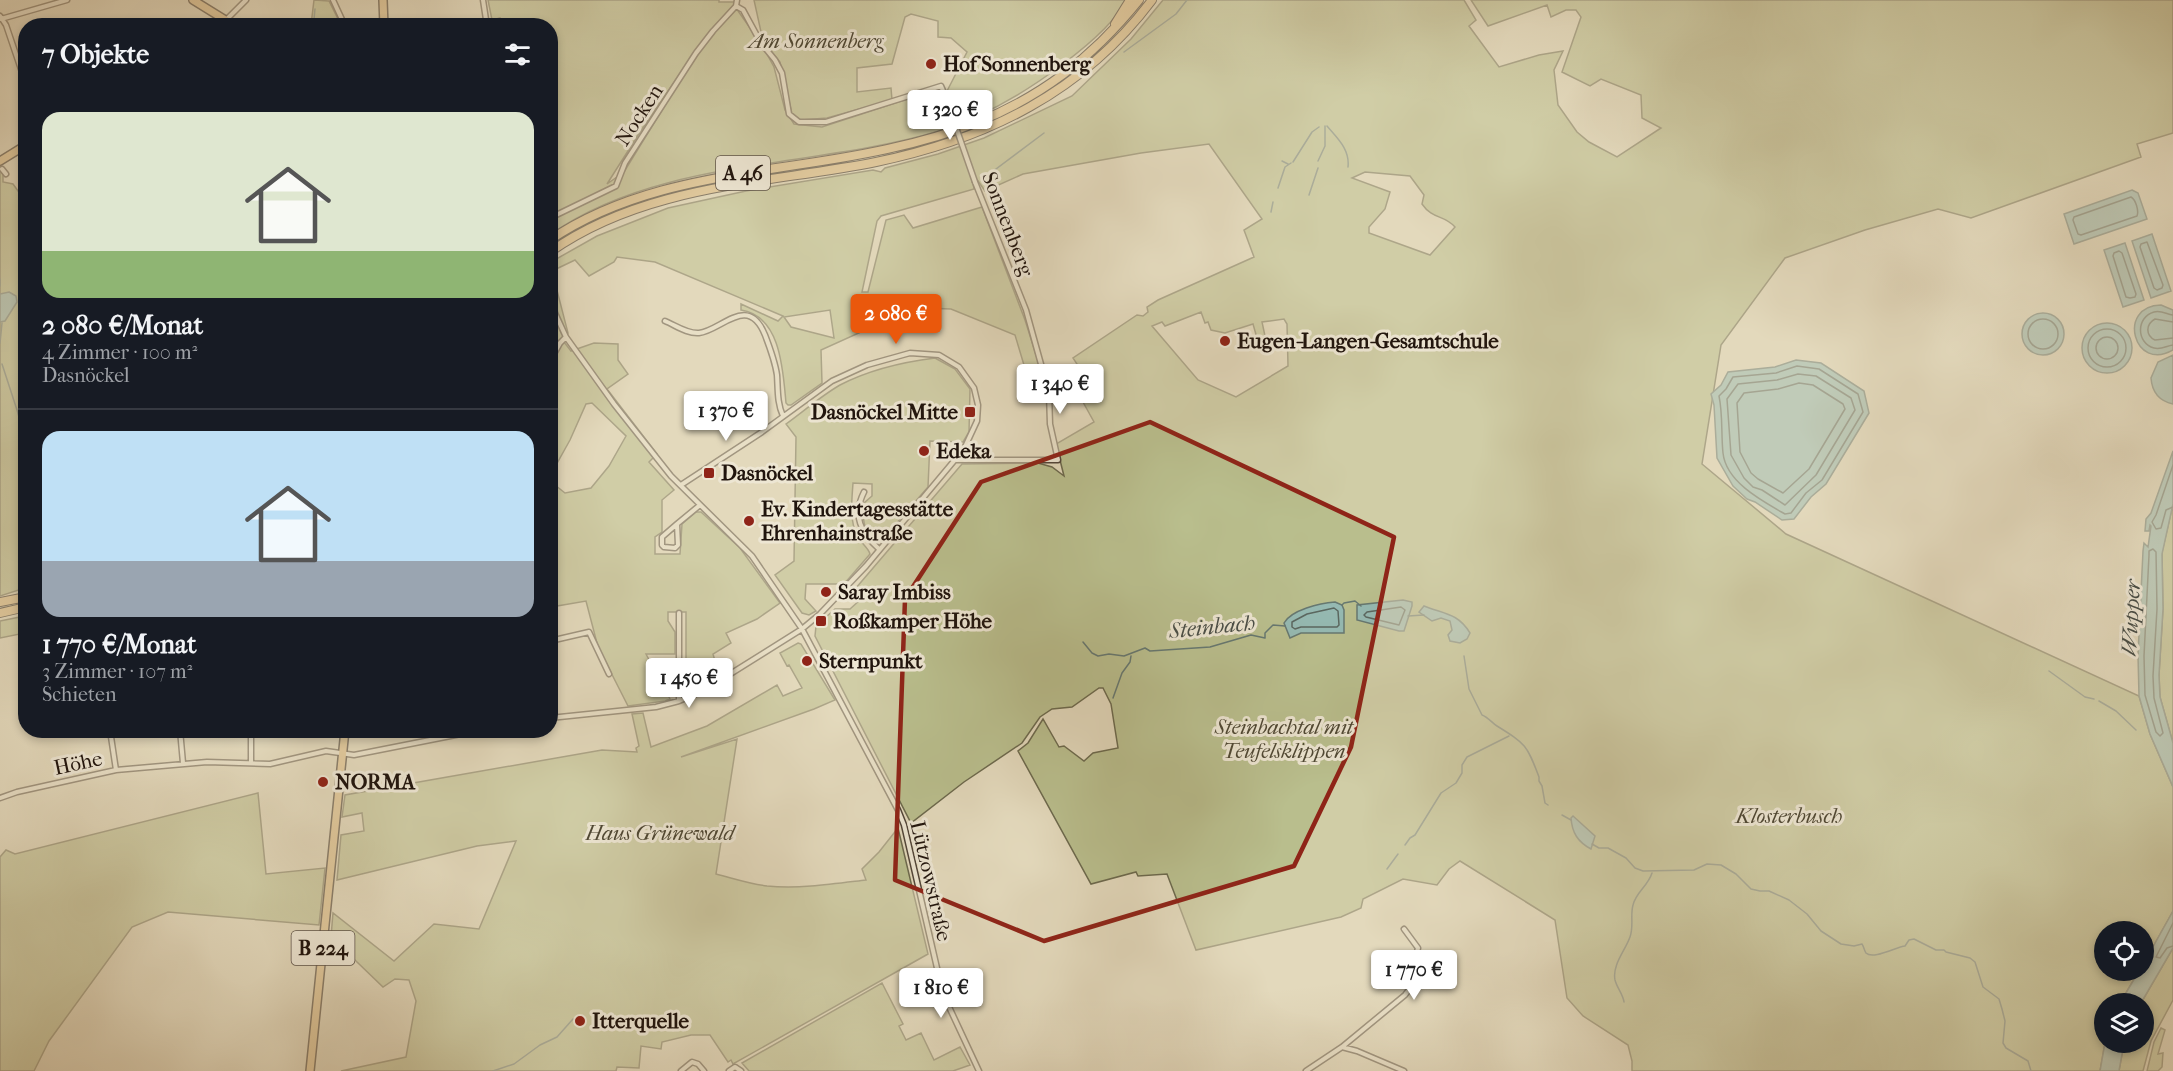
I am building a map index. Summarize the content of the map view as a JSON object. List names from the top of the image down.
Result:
{
  "streets": {
    "highway": ["A 46"],
    "main road": ["B 224"],
    "street": [
      "Nocken",
      "Sonnenberg",
      "Höhe",
      "Lützowstraße"
    ]
  },
  "crossings": [
    ["Nocken", "Sonnenberg"],
    ["Höhe", "B 224"]
  ],
  "water": ["Wupper", "Steinbach"],
  "parks": [
    "Am Sonnenberg",
    "Steinbachtal mit Teufelsklippen",
    "Klosterbusch",
    "Haus Grünewald"
  ],
  "places": {
    "other": [
      "Hof Sonnenberg",
      "Eugen-Langen-Gesamtschule",
      "Edeka",
      "Ev. Kindertagesstätte Ehrenhainstraße",
      "Saray Imbiss",
      "Sternpunkt",
      "NORMA",
      "Itterquelle"
    ],
    "transit": ["Dasnöckel Mitte", "Dasnöckel", "Roßkamper Höhe"]
  },
  "page": {
    "heading": "7 Objekte",
    "price": [
      "1 320 €",
      "2 080 €",
      "1 340 €",
      "1 370 €",
      "1 450 €",
      "1 770 €",
      "1 810 €"
    ],
    "list": [
      {
        "name": "2 080 €/Monat",
        "note": "4 Zimmer · 100 m² · Dasnöckel"
      },
      {
        "name": "1 770 €/Monat",
        "note": "3 Zimmer · 107 m² · Schieten"
      }
    ]
  }
}
